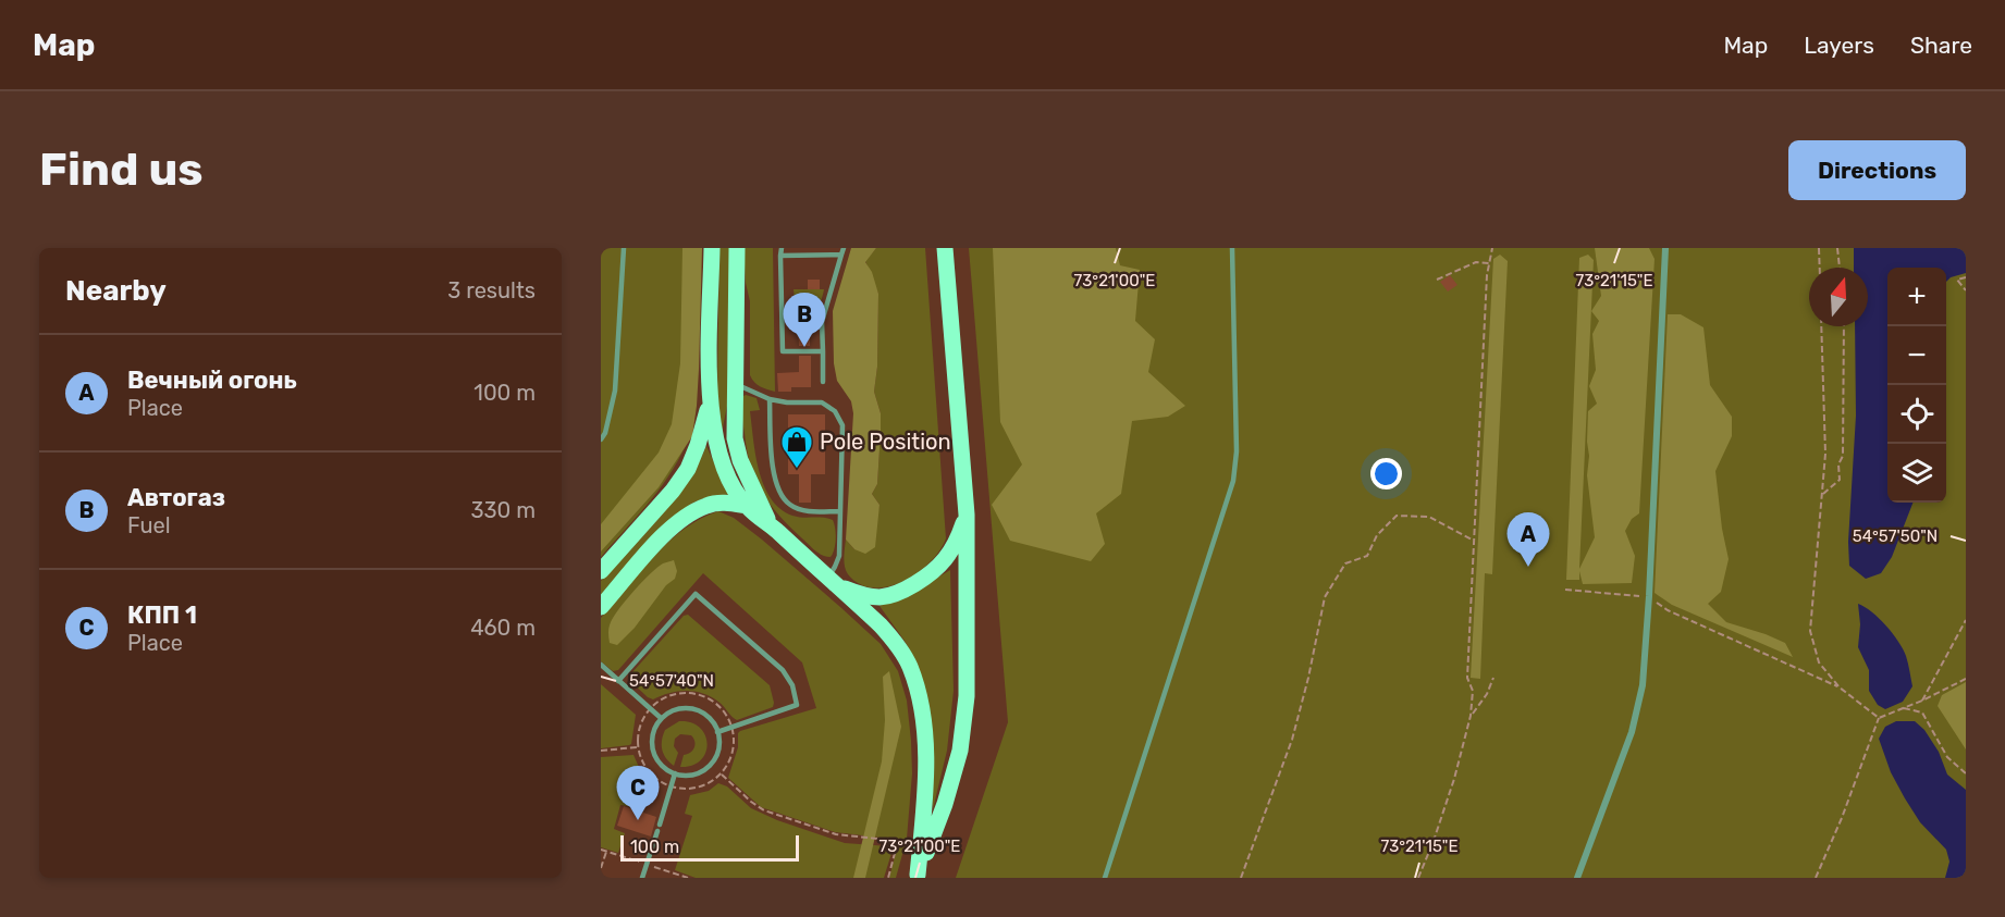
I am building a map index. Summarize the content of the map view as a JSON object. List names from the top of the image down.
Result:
{
  "places": {
    "shop": ["Pole Position"]
  },
  "scale_bar": "100 m",
  "north": "top",
  "page": {
    "header": "Map",
    "nav": ["Map", "Layers", "Share"],
    "buttons": "Directions",
    "title": "Find us",
    "heading": ["Nearby", "3 results"],
    "map_buttons": ["+", "−"],
    "pins": ["B", "A", "C"],
    "list": [
      {
        "mark": "A",
        "name": "Вечный огонь",
        "note": "Place",
        "value": "100 m"
      },
      {
        "mark": "B",
        "name": "Автогаз",
        "note": "Fuel",
        "value": "330 m"
      },
      {
        "mark": "C",
        "name": "КПП 1",
        "note": "Place",
        "value": "460 m"
      }
    ],
    "scale": "100 m"
  },
  "coordinates": [
    "73°21'00\"E",
    "73°21'15\"E",
    "54°57'50\"N",
    "54°57'40\"N"
  ]
}
